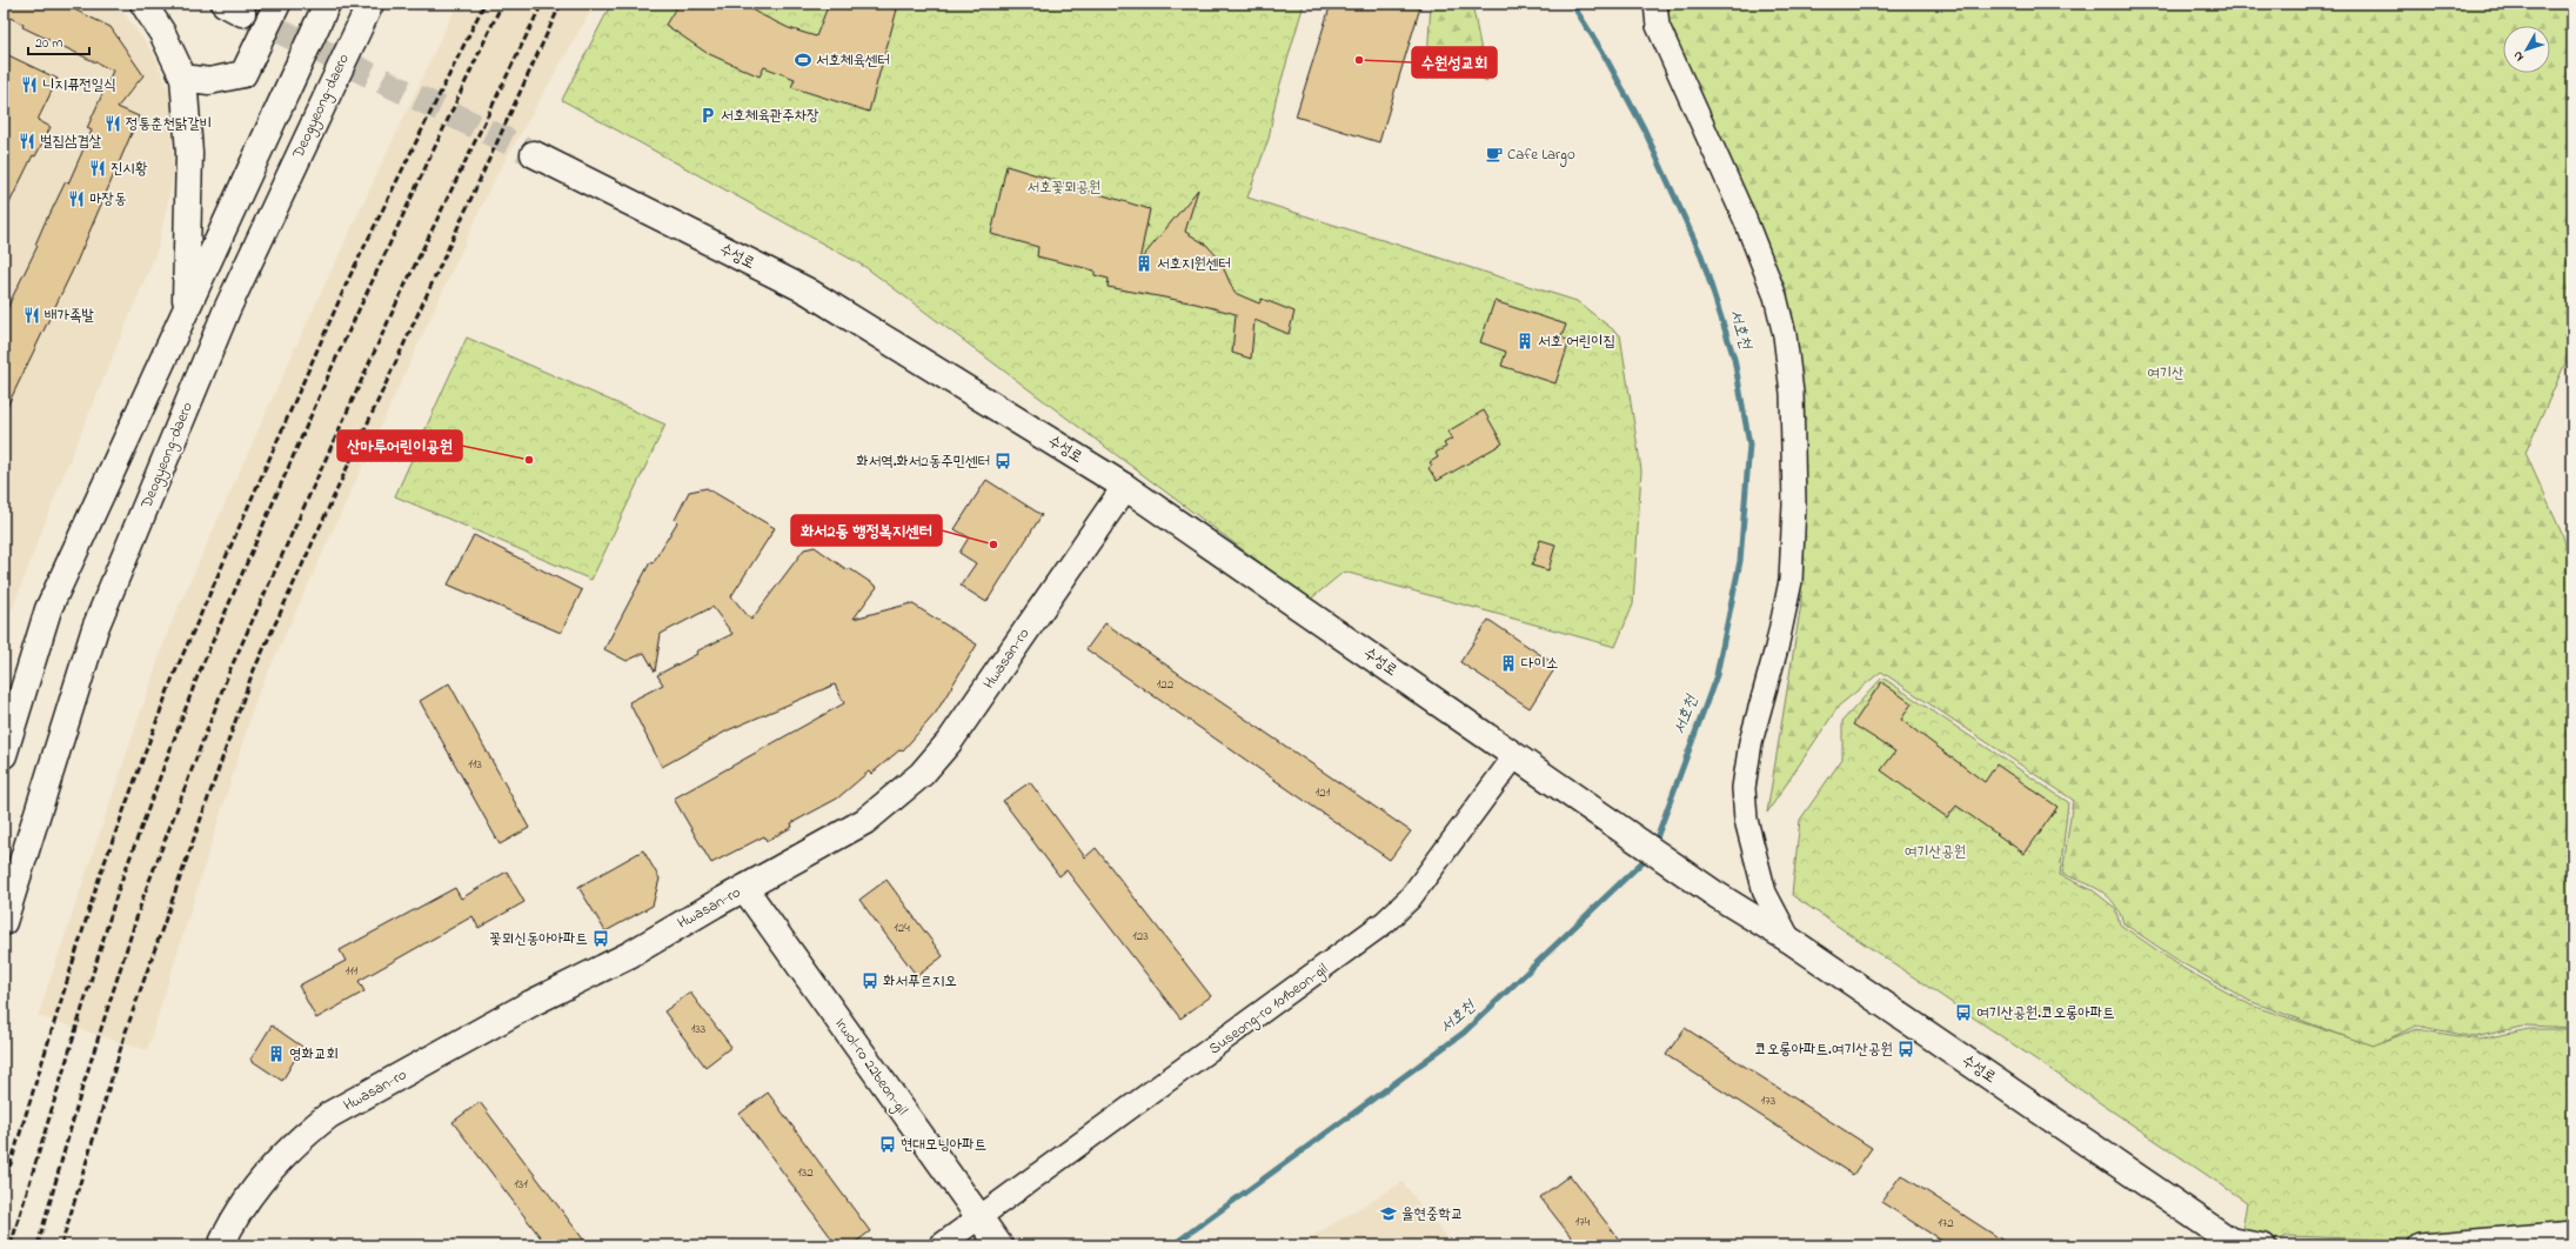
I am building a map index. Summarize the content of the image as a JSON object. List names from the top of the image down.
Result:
{
  "streets": {
    "main road": [
      "Deogyeong-daero",
      "수성로",
      "Hwasan-ro",
      "Irwol-ro 22beon-gil"
    ],
    "street": ["Suseong-ro 101beon-gil"]
  },
  "crossings": [
    ["수성로", "Hwasan-ro"],
    ["수성로", "Suseong-ro 101beon-gil"],
    ["Hwasan-ro", "Irwol-ro 22beon-gil"],
    ["Suseong-ro 101beon-gil", "Irwol-ro 22beon-gil"]
  ],
  "water": ["서호천"],
  "parks": ["서호꽃뫼공원", "여기산", "여기산공원"],
  "places": {
    "sports": ["서호체육센터"],
    "other": ["수원성교회", "산마루어린이공원", "화서2동 행정복지센터"],
    "restaurant": [
      "니지퓨전일식",
      "정통춘천닭갈비",
      "벌집삼겹살",
      "진시황",
      "마장동",
      "배가족발"
    ],
    "parking": ["서호체육관주차장"],
    "cafe": ["Cafe Largo"],
    "building": [
      "서호지원센터",
      "서호 어린이집",
      "다이소",
      "영화교회"
    ],
    "bus stop": [
      "화서역.화서2동주민센터",
      "꽃뫼신동아아파트",
      "화서푸르지오",
      "여기산공원.코오롱아파트",
      "코오롱아파트.여기산공원",
      "현대모닝아파트"
    ],
    "school or university": ["율현중학교"]
  },
  "house_numbers": [
    "122",
    "113",
    "121",
    "124",
    "123",
    "111",
    "133",
    "173",
    "132",
    "131",
    "174",
    "172"
  ],
  "scale_bar": "20 m",
  "north": "bottom left"
}
